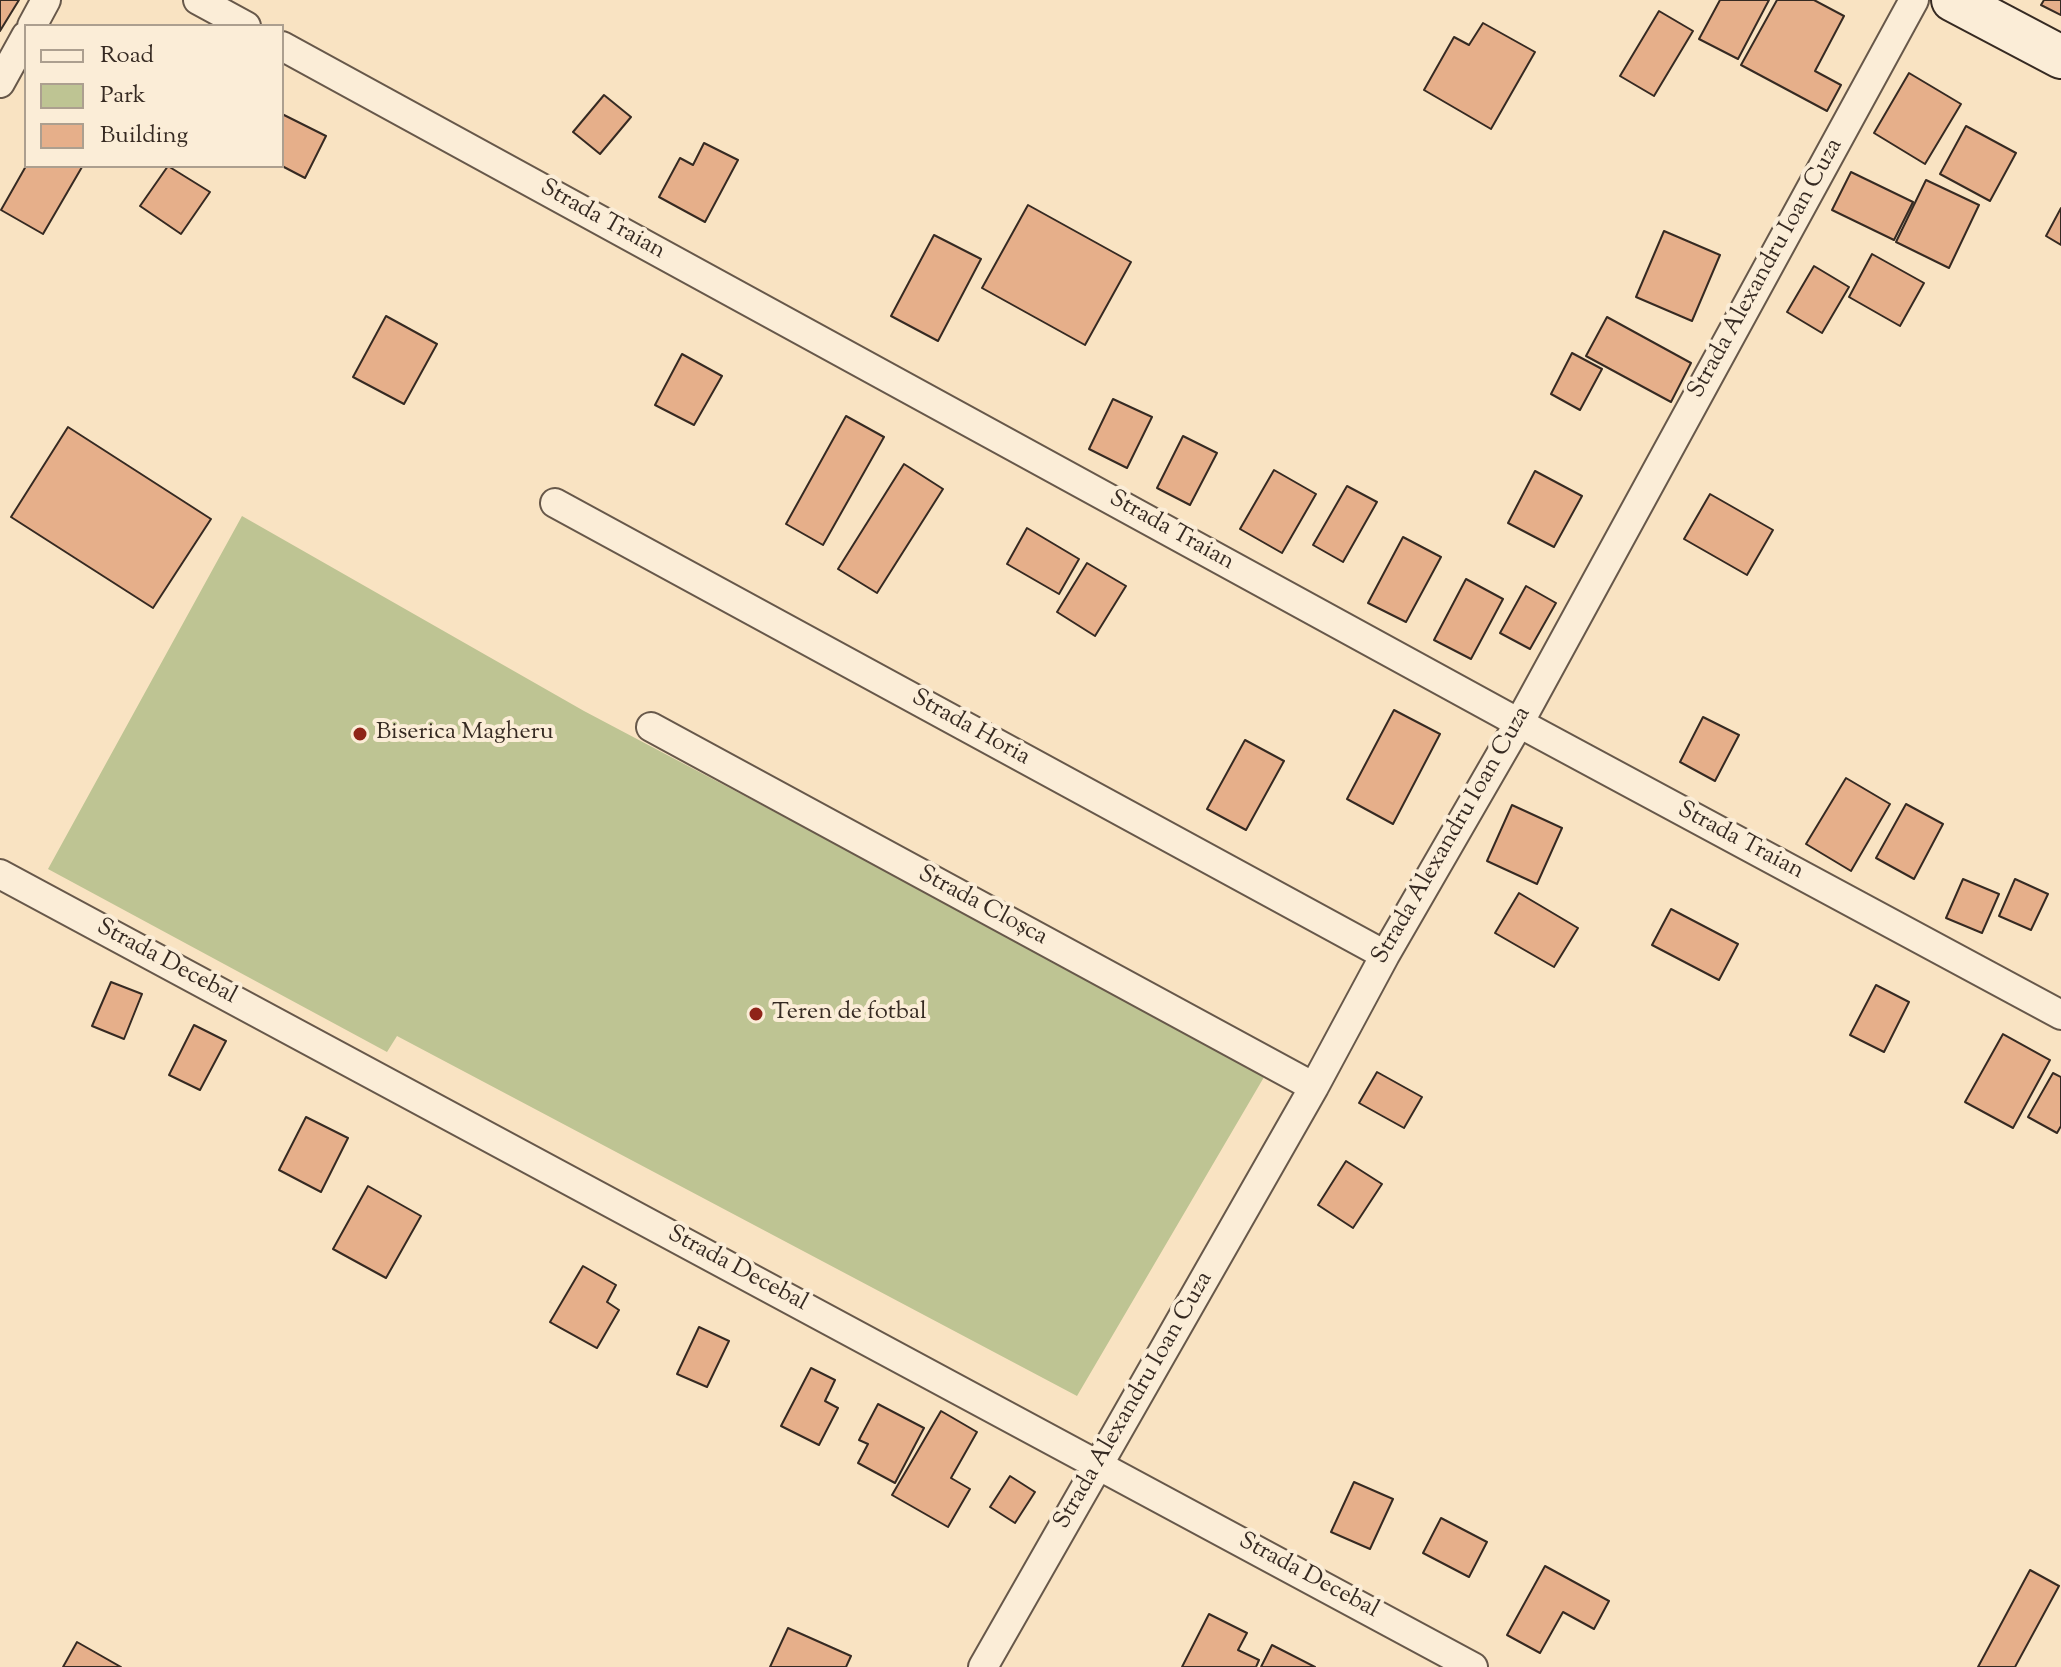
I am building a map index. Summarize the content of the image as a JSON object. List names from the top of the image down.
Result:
{
  "streets": {
    "street": [
      "Strada Traian",
      "Strada Alexandru Ioan Cuza",
      "Strada Horia",
      "Strada Cloșca",
      "Strada Decebal"
    ]
  },
  "crossings": [
    ["Strada Traian", "Strada Alexandru Ioan Cuza"],
    ["Strada Alexandru Ioan Cuza", "Strada Horia"],
    ["Strada Alexandru Ioan Cuza", "Strada Cloșca"],
    ["Strada Alexandru Ioan Cuza", "Strada Decebal"]
  ],
  "places": ["Biserica Magheru", "Teren de fotbal"],
  "legend": ["Road", "Park", "Building"]
}
